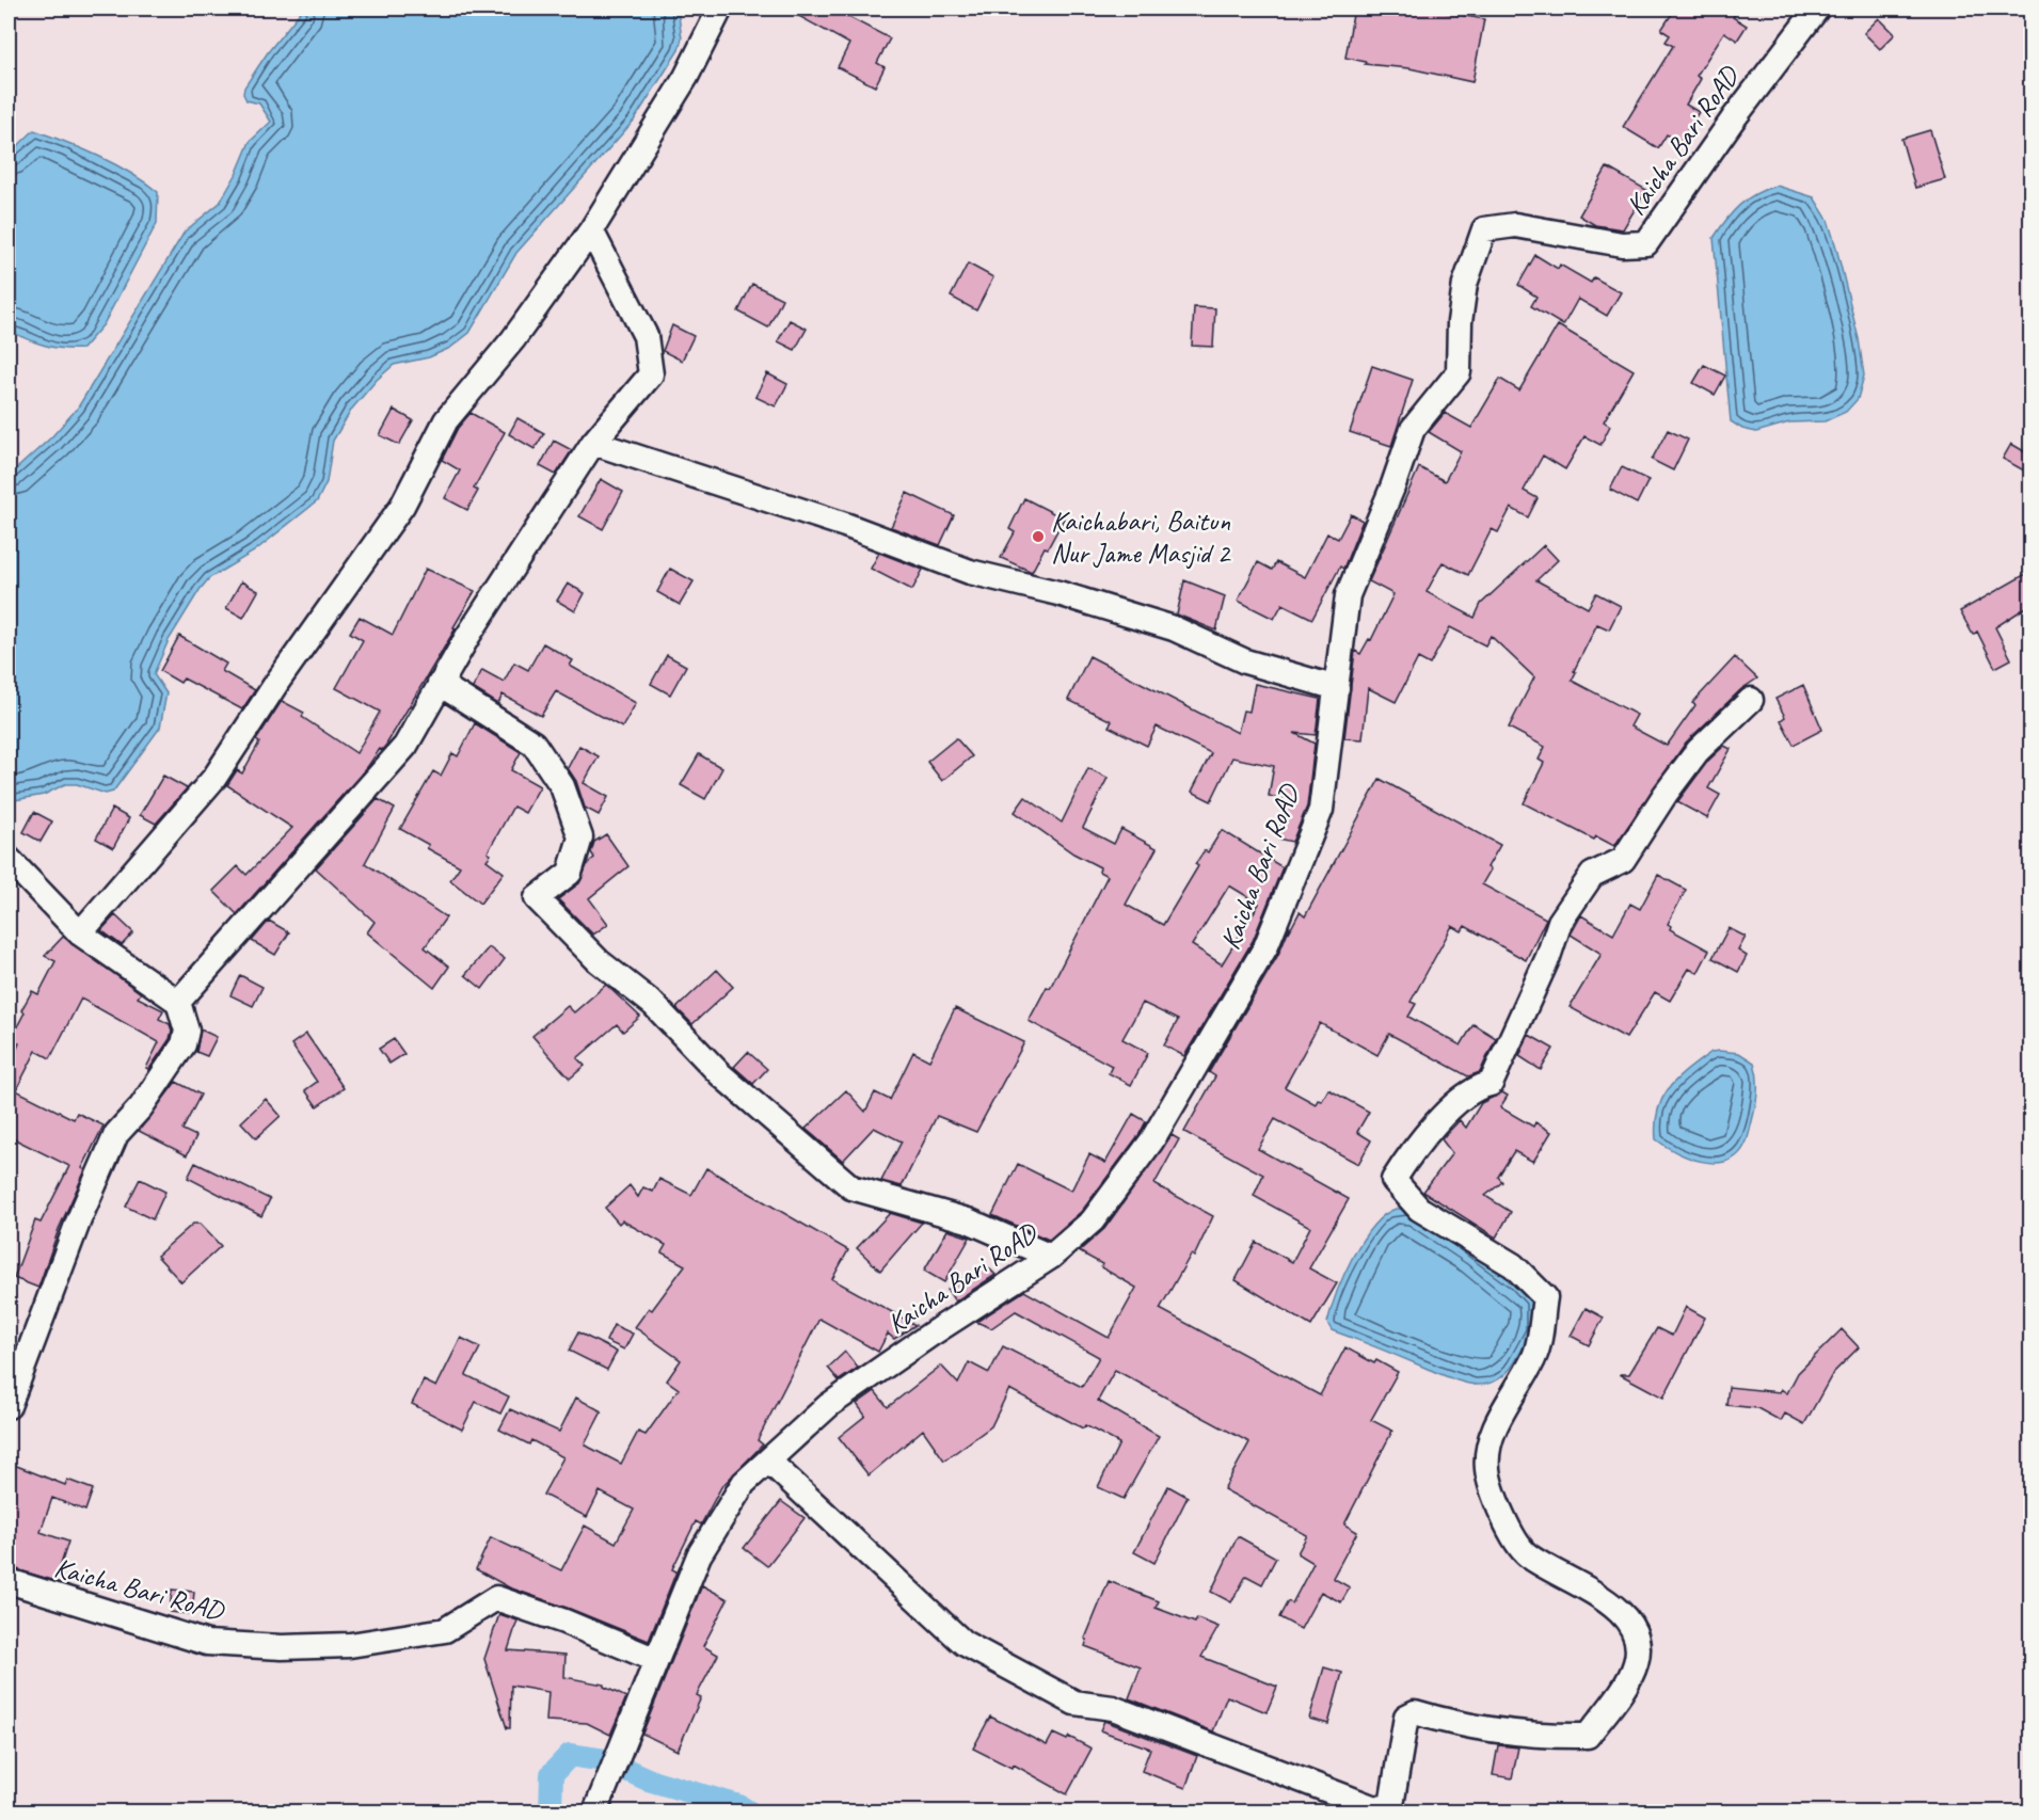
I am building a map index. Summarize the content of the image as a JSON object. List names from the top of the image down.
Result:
{
  "streets": {
    "street": ["Kaicha Bari RoAD"]
  },
  "places": ["Kaichabari, Baitun Nur Jame Masjid 2"]
}
